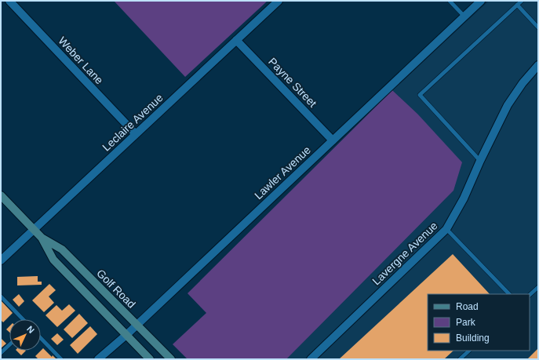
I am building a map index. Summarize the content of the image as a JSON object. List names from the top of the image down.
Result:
{
  "streets": {
    "main road": ["Golf Road"],
    "street": [
      "Weber Lane",
      "Payne Street",
      "Leclaire Avenue",
      "Lawler Avenue",
      "Lavergne Avenue"
    ]
  },
  "crossings": [
    ["Weber Lane", "Leclaire Avenue"],
    ["Payne Street", "Leclaire Avenue"],
    ["Payne Street", "Lawler Avenue"],
    ["Leclaire Avenue", "Golf Road"],
    ["Lawler Avenue", "Golf Road"]
  ],
  "legend": ["Road", "Park", "Building"],
  "north": "top right"
}
